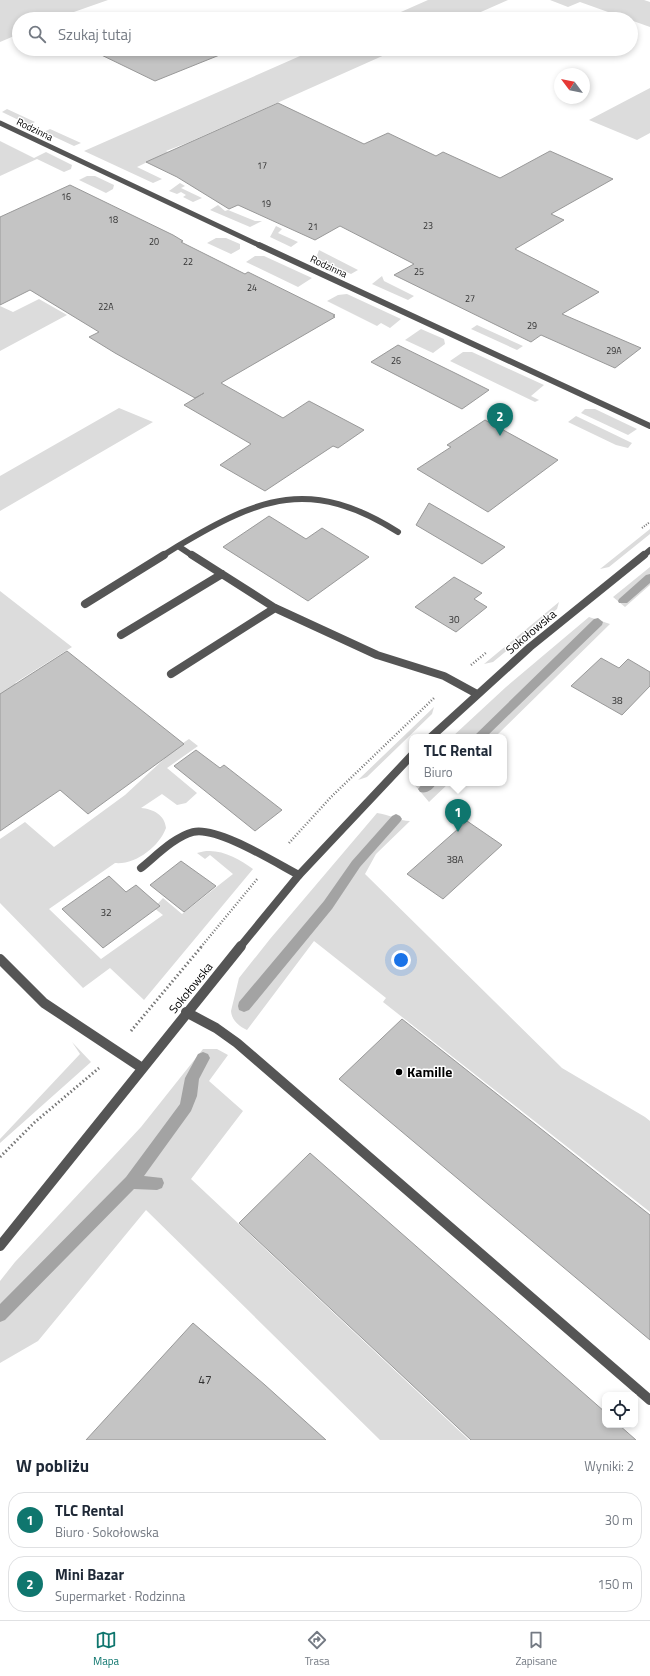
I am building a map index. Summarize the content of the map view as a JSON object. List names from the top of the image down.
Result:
{
  "streets": {
    "street": ["Rodzinna", "Sokołowska"]
  },
  "places": ["Kamille"],
  "house_numbers": [
    "17",
    "16",
    "19",
    "18",
    "23",
    "21",
    "20",
    "22",
    "25",
    "24",
    "27",
    "22A",
    "29",
    "29A",
    "26",
    "30",
    "38",
    "38A",
    "32",
    "47"
  ],
  "north": "top left",
  "page": {
    "search": "Szukaj tutaj",
    "pins": ["2", "1"],
    "popup": ["TLC Rental", "Biuro"],
    "heading": ["W pobliżu", "Wyniki: 2"],
    "list": [
      {
        "mark": "1",
        "name": "TLC Rental",
        "note": "Biuro · Sokołowska",
        "value": "30 m"
      },
      {
        "mark": "2",
        "name": "Mini Bazar",
        "note": "Supermarket · Rodzinna",
        "value": "150 m"
      }
    ],
    "nav": ["Mapa", "Trasa", "Zapisane"]
  }
}
